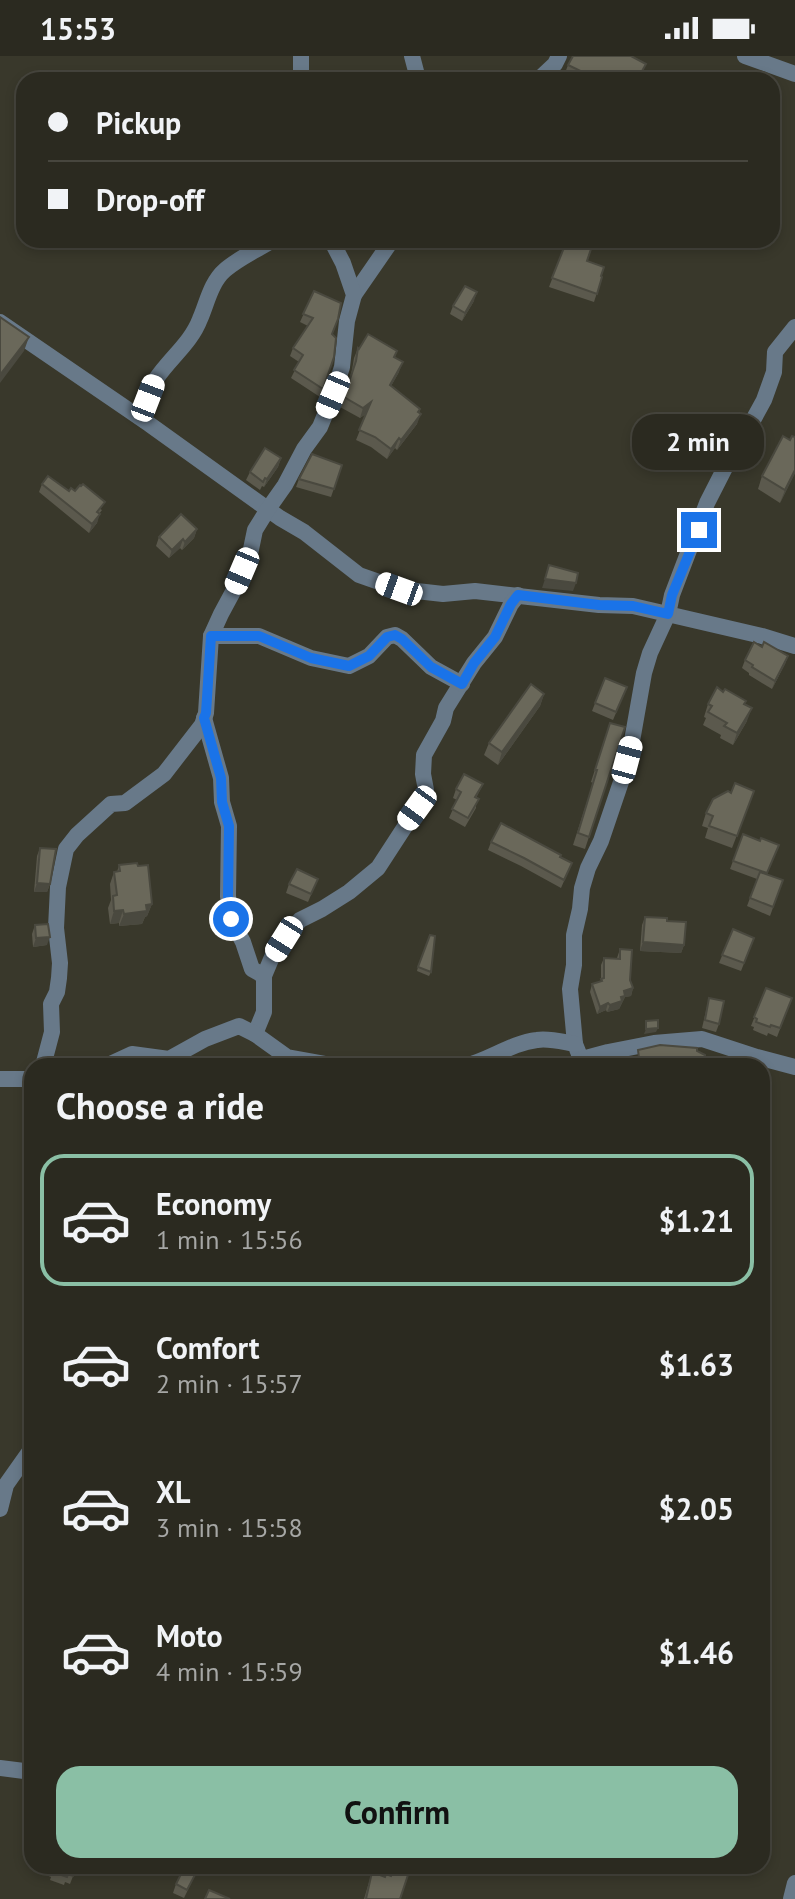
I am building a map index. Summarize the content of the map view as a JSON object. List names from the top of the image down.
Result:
{
  "page": {
    "status": "15:53",
    "banner": ["Pickup", "Drop-off"],
    "bubble": "2 min",
    "heading": "Choose a ride",
    "list": [
      {
        "name": "Economy",
        "note": "1 min · 15:56",
        "value": "$1.21"
      },
      {
        "name": "Comfort",
        "note": "2 min · 15:57",
        "value": "$1.63"
      },
      {
        "name": "XL",
        "note": "3 min · 15:58",
        "value": "$2.05"
      },
      {
        "name": "Moto",
        "note": "4 min · 15:59",
        "value": "$1.46"
      }
    ],
    "buttons": "Confirm"
  }
}
